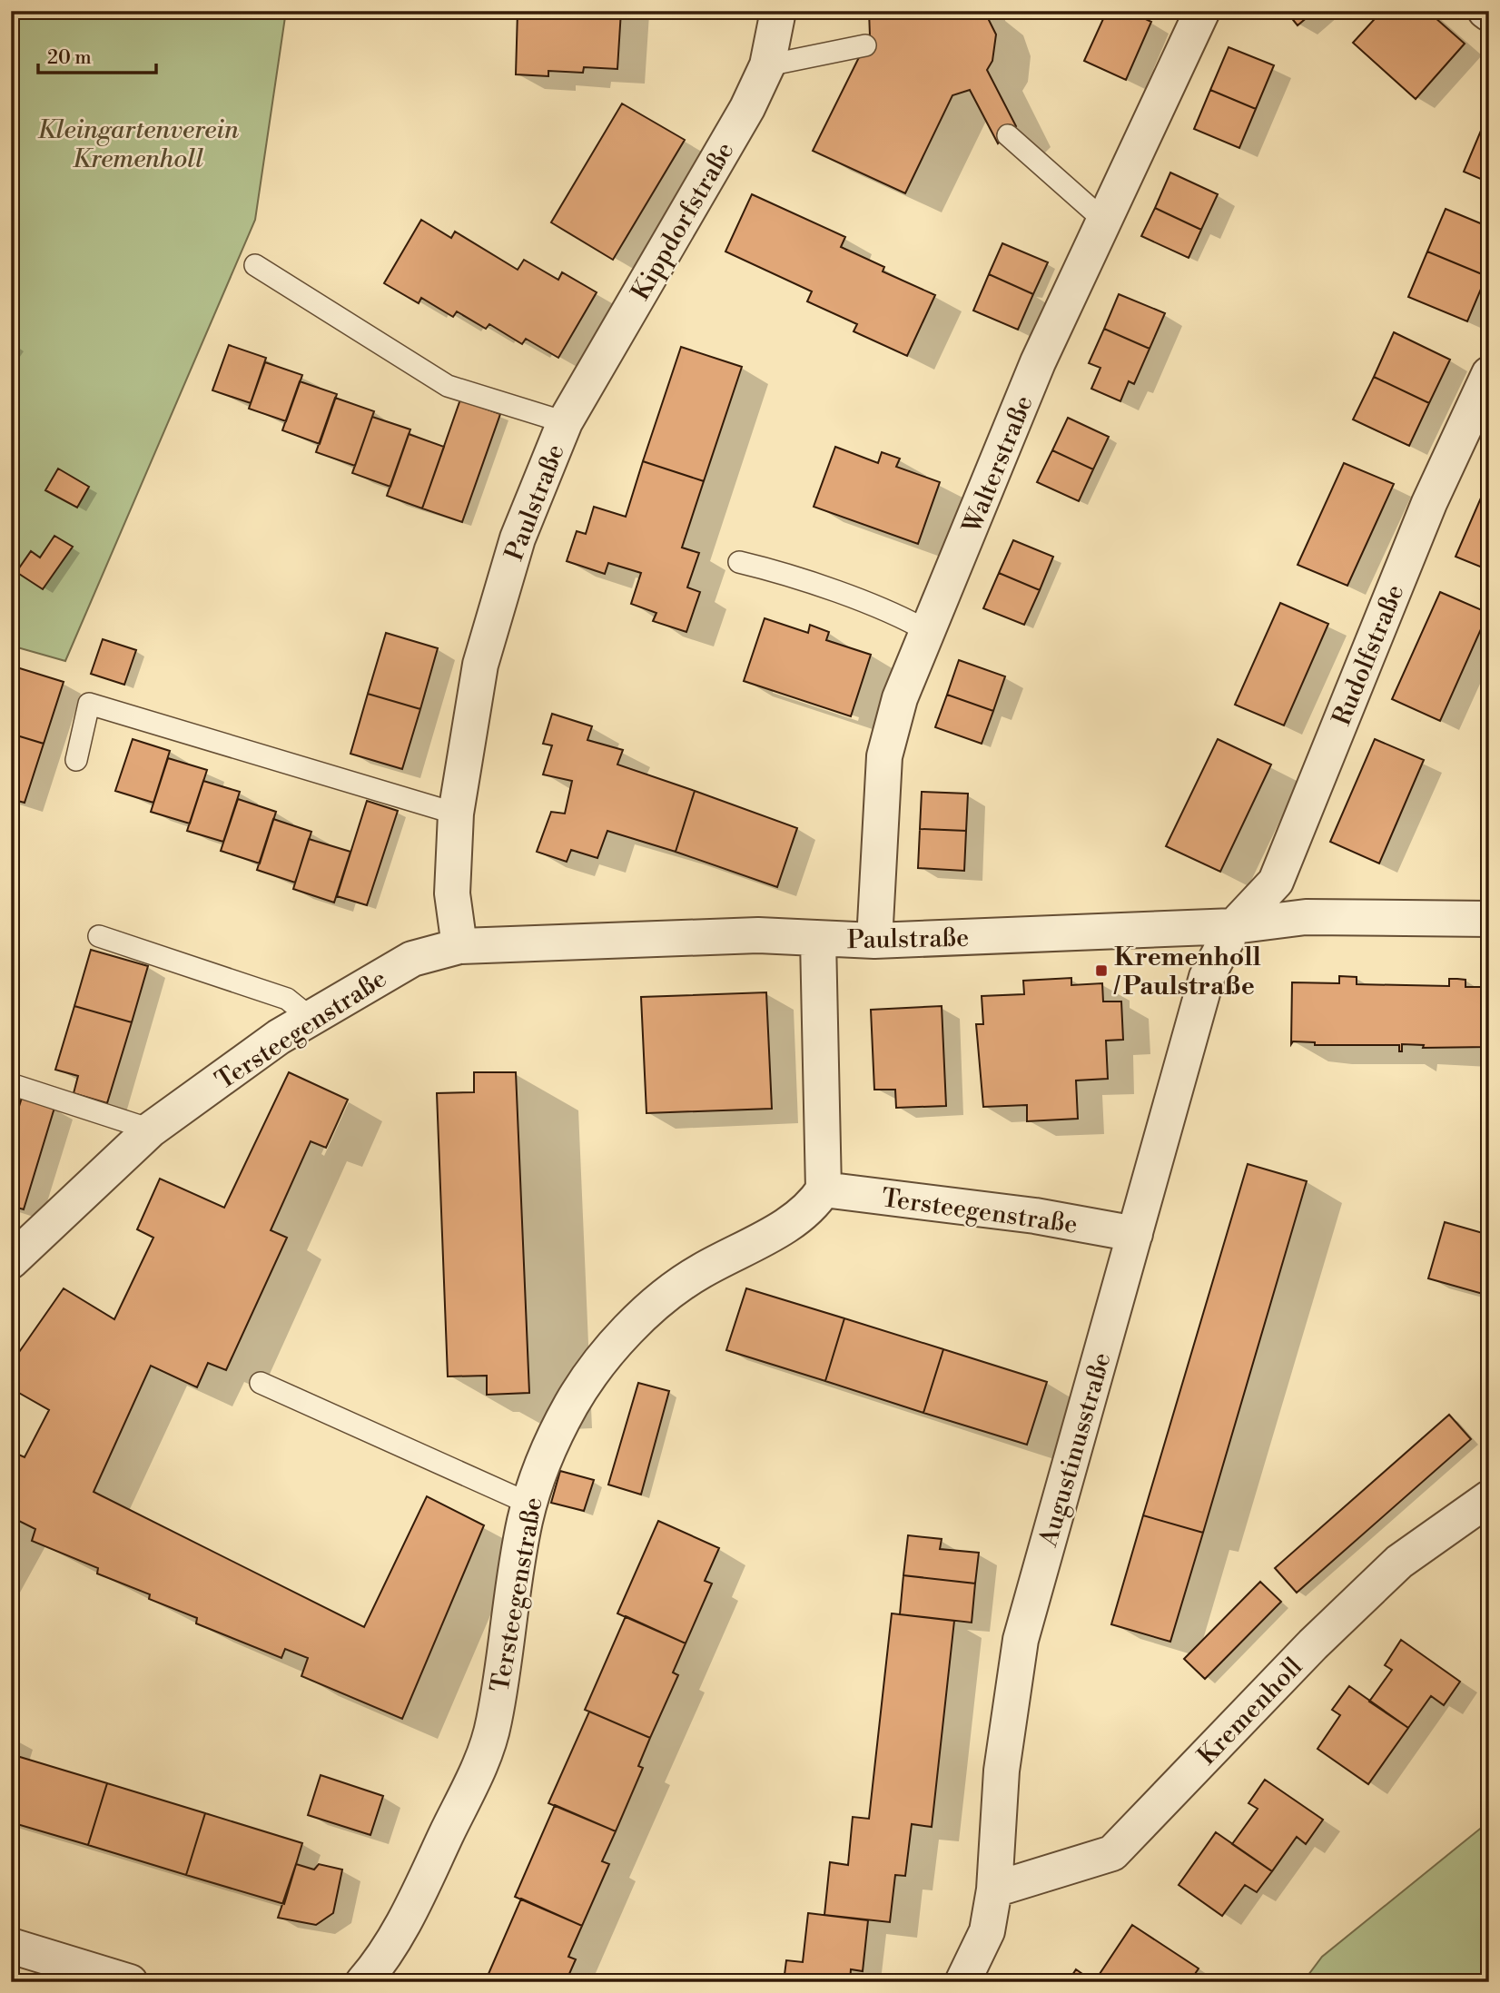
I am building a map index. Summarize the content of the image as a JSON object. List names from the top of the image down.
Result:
{
  "streets": {
    "street": [
      "Kippdorfstraße",
      "Walterstraße",
      "Paulstraße",
      "Rudolfstraße",
      "Tersteegenstraße",
      "Augustinusstraße",
      "Kremenholl"
    ]
  },
  "crossings": [
    ["Kippdorfstraße", "Paulstraße"],
    ["Walterstraße", "Paulstraße"],
    ["Paulstraße", "Rudolfstraße"],
    ["Paulstraße", "Tersteegenstraße"],
    ["Paulstraße", "Augustinusstraße"],
    ["Rudolfstraße", "Augustinusstraße"],
    ["Tersteegenstraße", "Augustinusstraße"],
    ["Augustinusstraße", "Kremenholl"]
  ],
  "parks": ["Kleingartenverein Kremenholl"],
  "places": {
    "transit": ["Kremenholl / Paulstraße"]
  },
  "scale_bar": "20 m"
}
